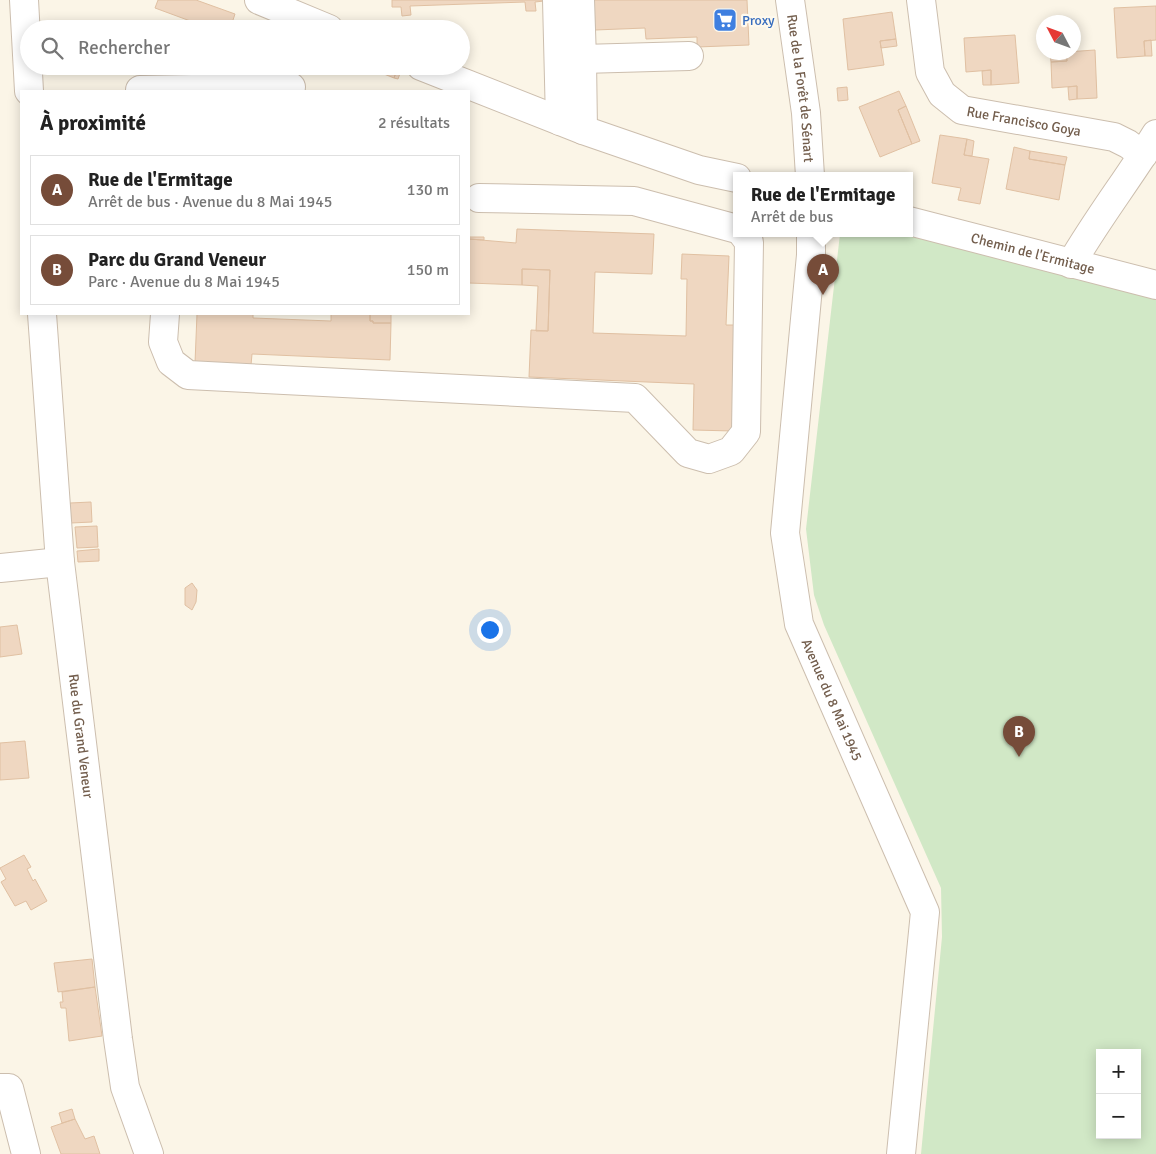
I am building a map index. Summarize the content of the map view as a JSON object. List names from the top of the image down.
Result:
{
  "streets": {
    "street": [
      "Rue de la Forêt de Sénart",
      "Rue Francisco Goya",
      "Chemin de l'Ermitage",
      "Avenue du 8 Mai 1945",
      "Rue du Grand Veneur"
    ]
  },
  "places": {
    "supermarket": ["Proxy"]
  },
  "north": "top left",
  "page": {
    "search": "Rechercher",
    "heading": ["À proximité", "2 résultats"],
    "list": [
      {
        "mark": "A",
        "name": "Rue de l'Ermitage",
        "note": "Arrêt de bus · Avenue du 8 Mai 1945",
        "value": "130 m"
      },
      {
        "mark": "B",
        "name": "Parc du Grand Veneur",
        "note": "Parc · Avenue du 8 Mai 1945",
        "value": "150 m"
      }
    ],
    "popup": ["Rue de l'Ermitage", "Arrêt de bus"],
    "pins": ["A", "B"],
    "map_buttons": ["+", "−"]
  }
}
